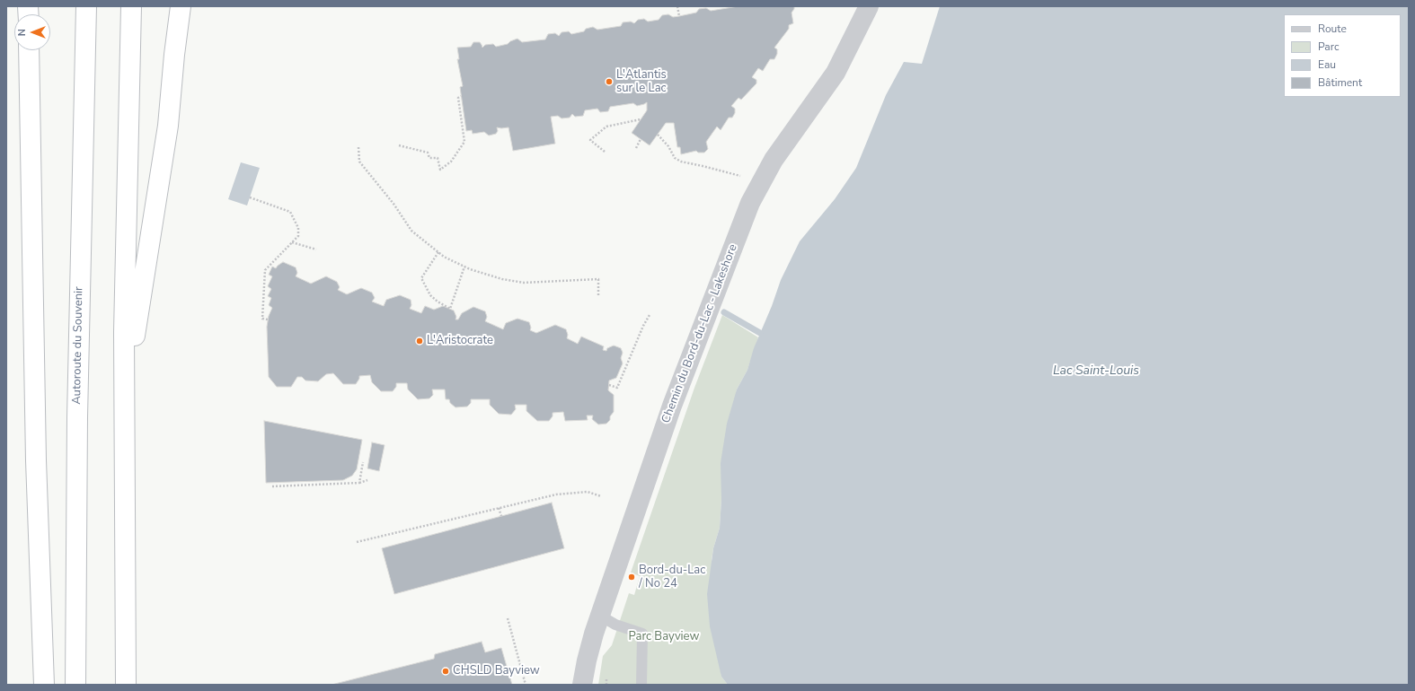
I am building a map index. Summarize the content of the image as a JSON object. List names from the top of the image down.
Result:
{
  "streets": {
    "highway": ["Autoroute du Souvenir"],
    "street": ["Chemin du Bord-du-Lac - Lakeshore"]
  },
  "water": ["Lac Saint-Louis"],
  "parks": ["Parc Bayview"],
  "places": [
    "L'Atlantis sur le Lac",
    "L'Aristocrate",
    "Bord-du-Lac / No 24",
    "CHSLD Bayview"
  ],
  "legend": [
    "Route",
    "Parc",
    "Eau",
    "Bâtiment"
  ],
  "north": "left"
}
